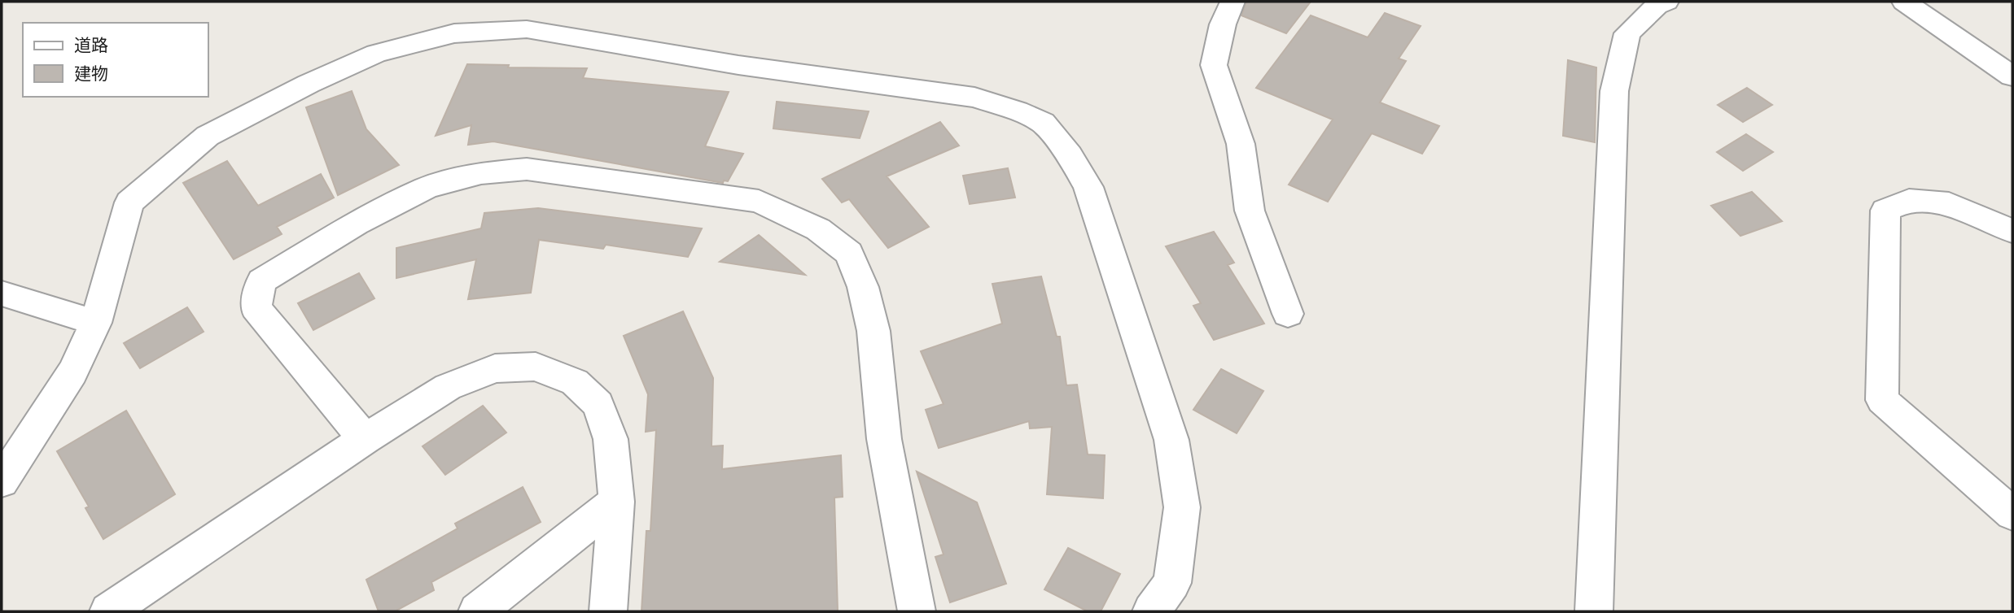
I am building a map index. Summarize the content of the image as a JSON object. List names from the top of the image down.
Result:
{
  "legend": ["道路", "建物"]
}
